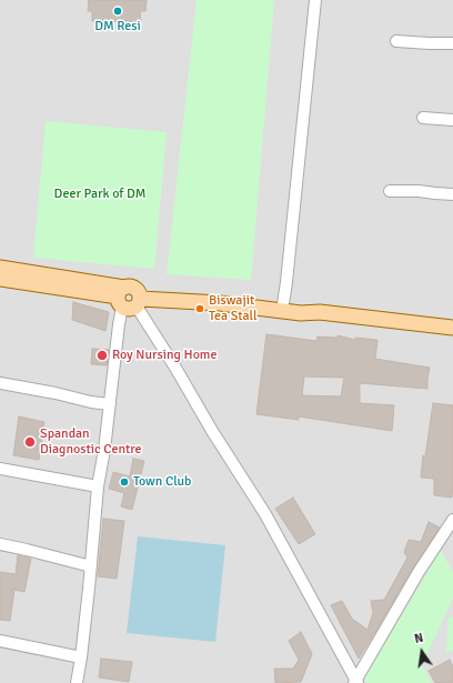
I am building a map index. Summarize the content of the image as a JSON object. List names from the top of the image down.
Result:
{
  "parks": ["Deer Park of DM"],
  "places": [
    "DM Resi",
    "Biswajit Tea Stall",
    "Roy Nursing Home",
    "Spandan Diagnostic Centre",
    "Town Club"
  ],
  "north": "top"
}
